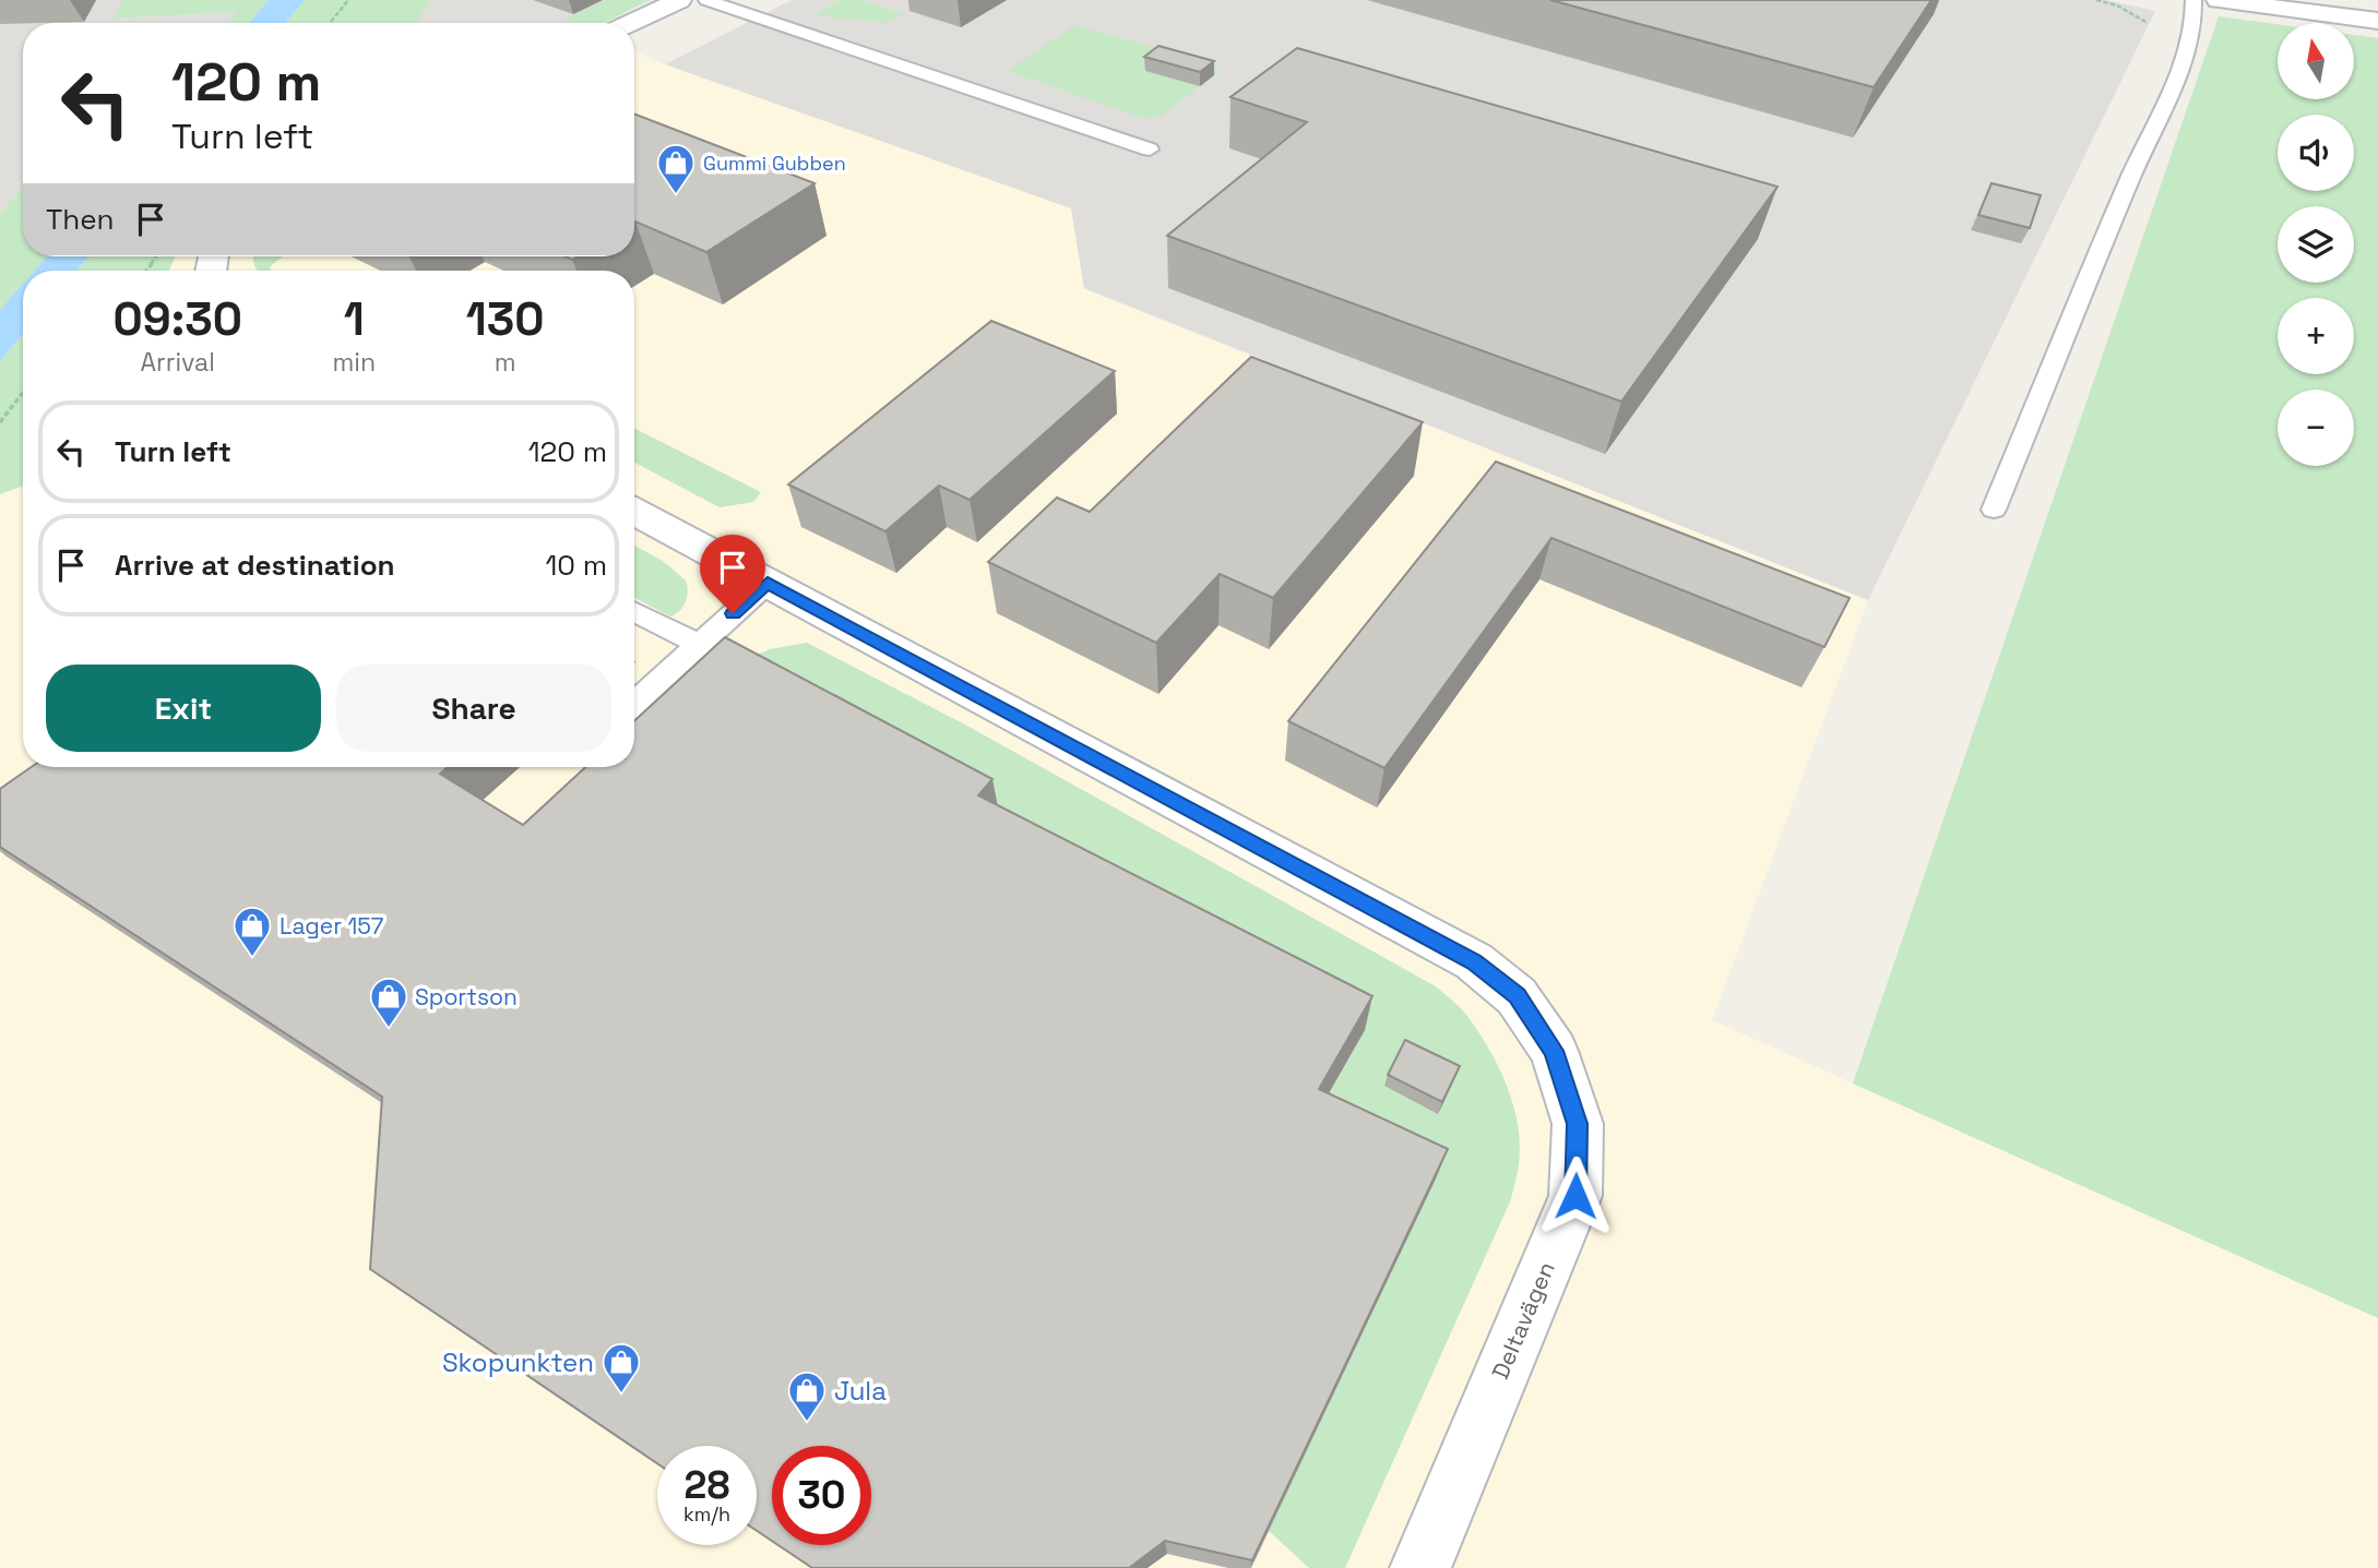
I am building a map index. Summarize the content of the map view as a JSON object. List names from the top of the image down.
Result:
{
  "streets": {
    "street": ["Deltavägen"]
  },
  "places": {
    "shop": [
      "Gummi Gubben",
      "Lager 157",
      "Sportson",
      "Skopunkten",
      "Jula"
    ]
  },
  "north": "top",
  "page": {
    "map_buttons": ["+", "−"],
    "turn": ["120 m", "Turn left"],
    "then": "Then",
    "eta": [
      "09:30",
      "Arrival",
      "1",
      "min",
      "130",
      "m"
    ],
    "list": [
      {
        "name": "Turn left",
        "value": "120 m"
      },
      {
        "name": "Arrive at destination",
        "value": "10 m"
      }
    ],
    "buttons": ["Exit", "Share"],
    "speed": "28 km/h",
    "limit": "30"
  }
}
